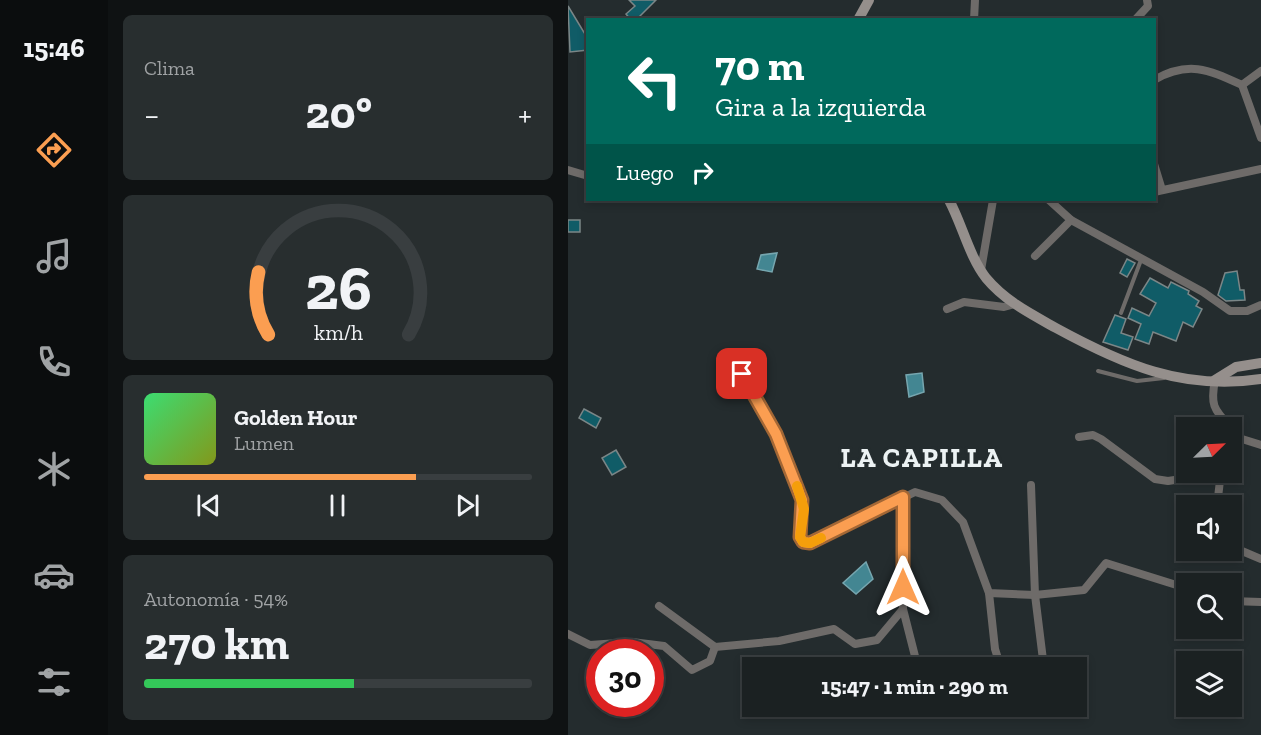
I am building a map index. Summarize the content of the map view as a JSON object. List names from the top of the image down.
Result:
{
  "districts": ["LA CAPILLA"],
  "north": "top right",
  "page": {
    "tabs": "15:46",
    "tile": [
      "Clima",
      ["Autonomía · 54%", "270 km"]
    ],
    "turn": ["70 m", "Gira a la izquierda"],
    "heat": ["−", "20°", "+"],
    "then": "Luego",
    "song": ["Golden Hour", "Lumen"],
    "limit": "30",
    "trip": "15:47 · 1 min · 290 m",
    "gauge": ["26", "km/h"]
  }
}
